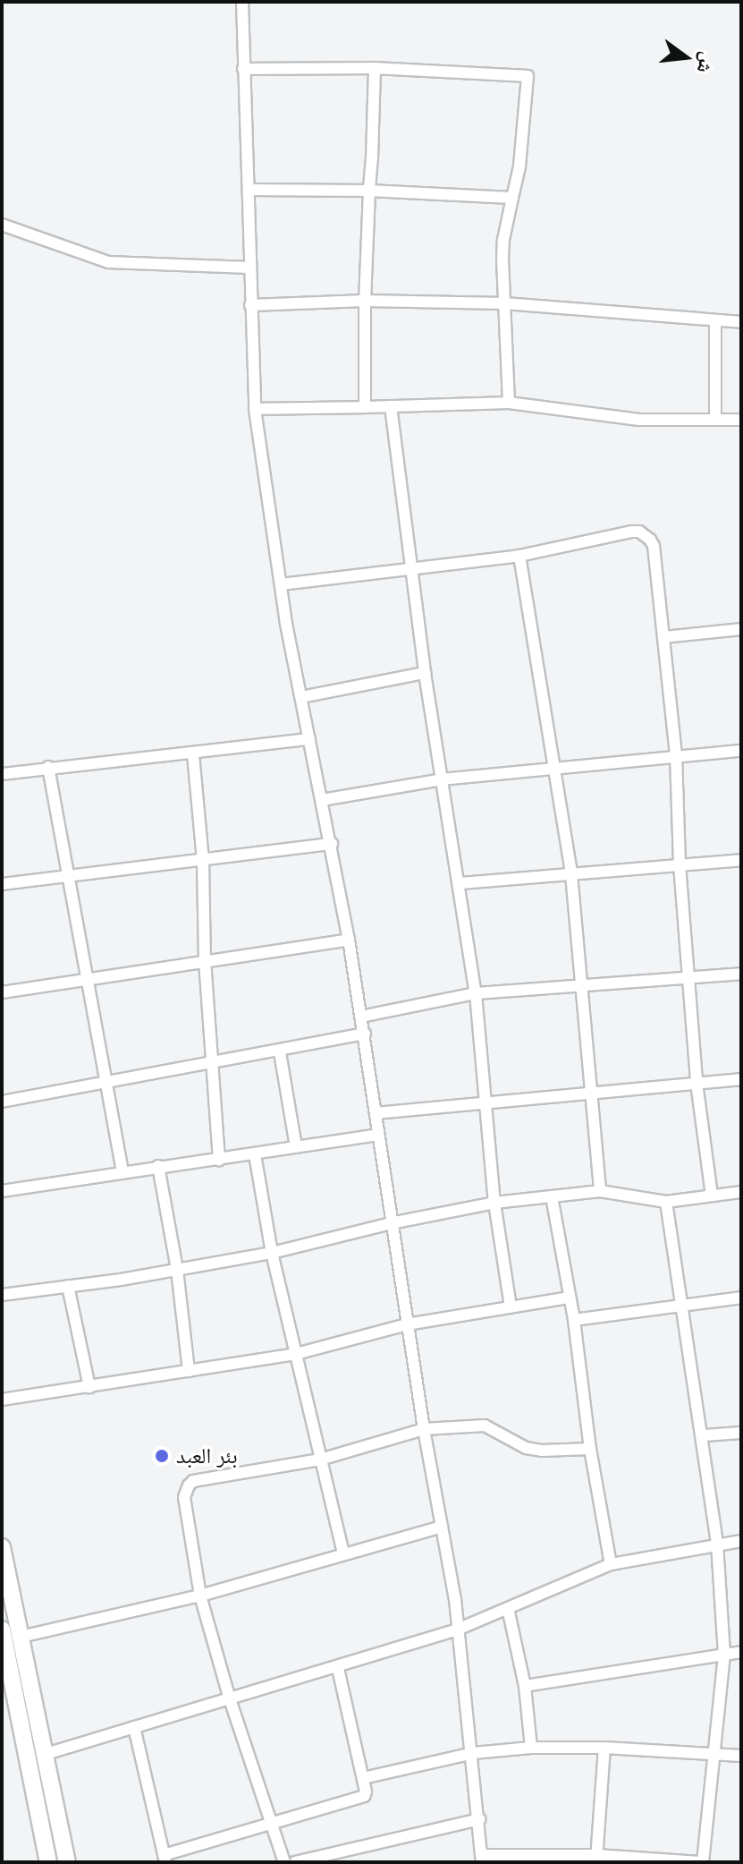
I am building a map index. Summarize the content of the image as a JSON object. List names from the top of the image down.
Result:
{
  "places": ["بئر العبد"],
  "north": "right"
}
